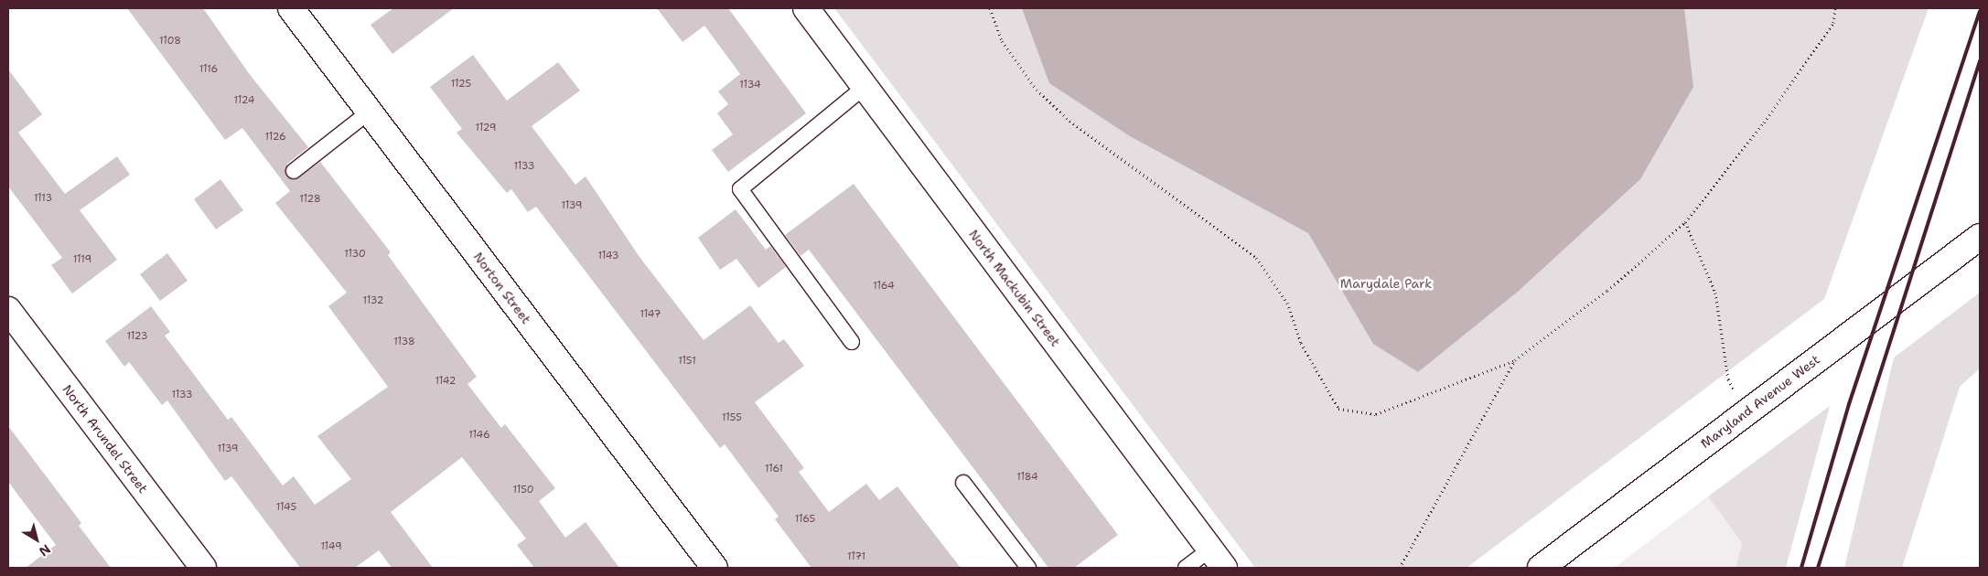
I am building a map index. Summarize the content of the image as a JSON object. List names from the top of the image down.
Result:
{
  "streets": {
    "street": [
      "Norton Street",
      "North Mackubin Street",
      "Maryland Avenue West",
      "North Arundel Street"
    ]
  },
  "parks": ["Marydale Park"],
  "house_numbers": [
    "1108",
    "1116",
    "1125",
    "1134",
    "1124",
    "1129",
    "1126",
    "1133",
    "1113",
    "1128",
    "1139",
    "1130",
    "1143",
    "1119",
    "1164",
    "1132",
    "1147",
    "1123",
    "1138",
    "1151",
    "1142",
    "1133",
    "1155",
    "1146",
    "1139",
    "1161",
    "1184",
    "1150",
    "1145",
    "1165",
    "1149",
    "1171"
  ],
  "north": "bottom right"
}
